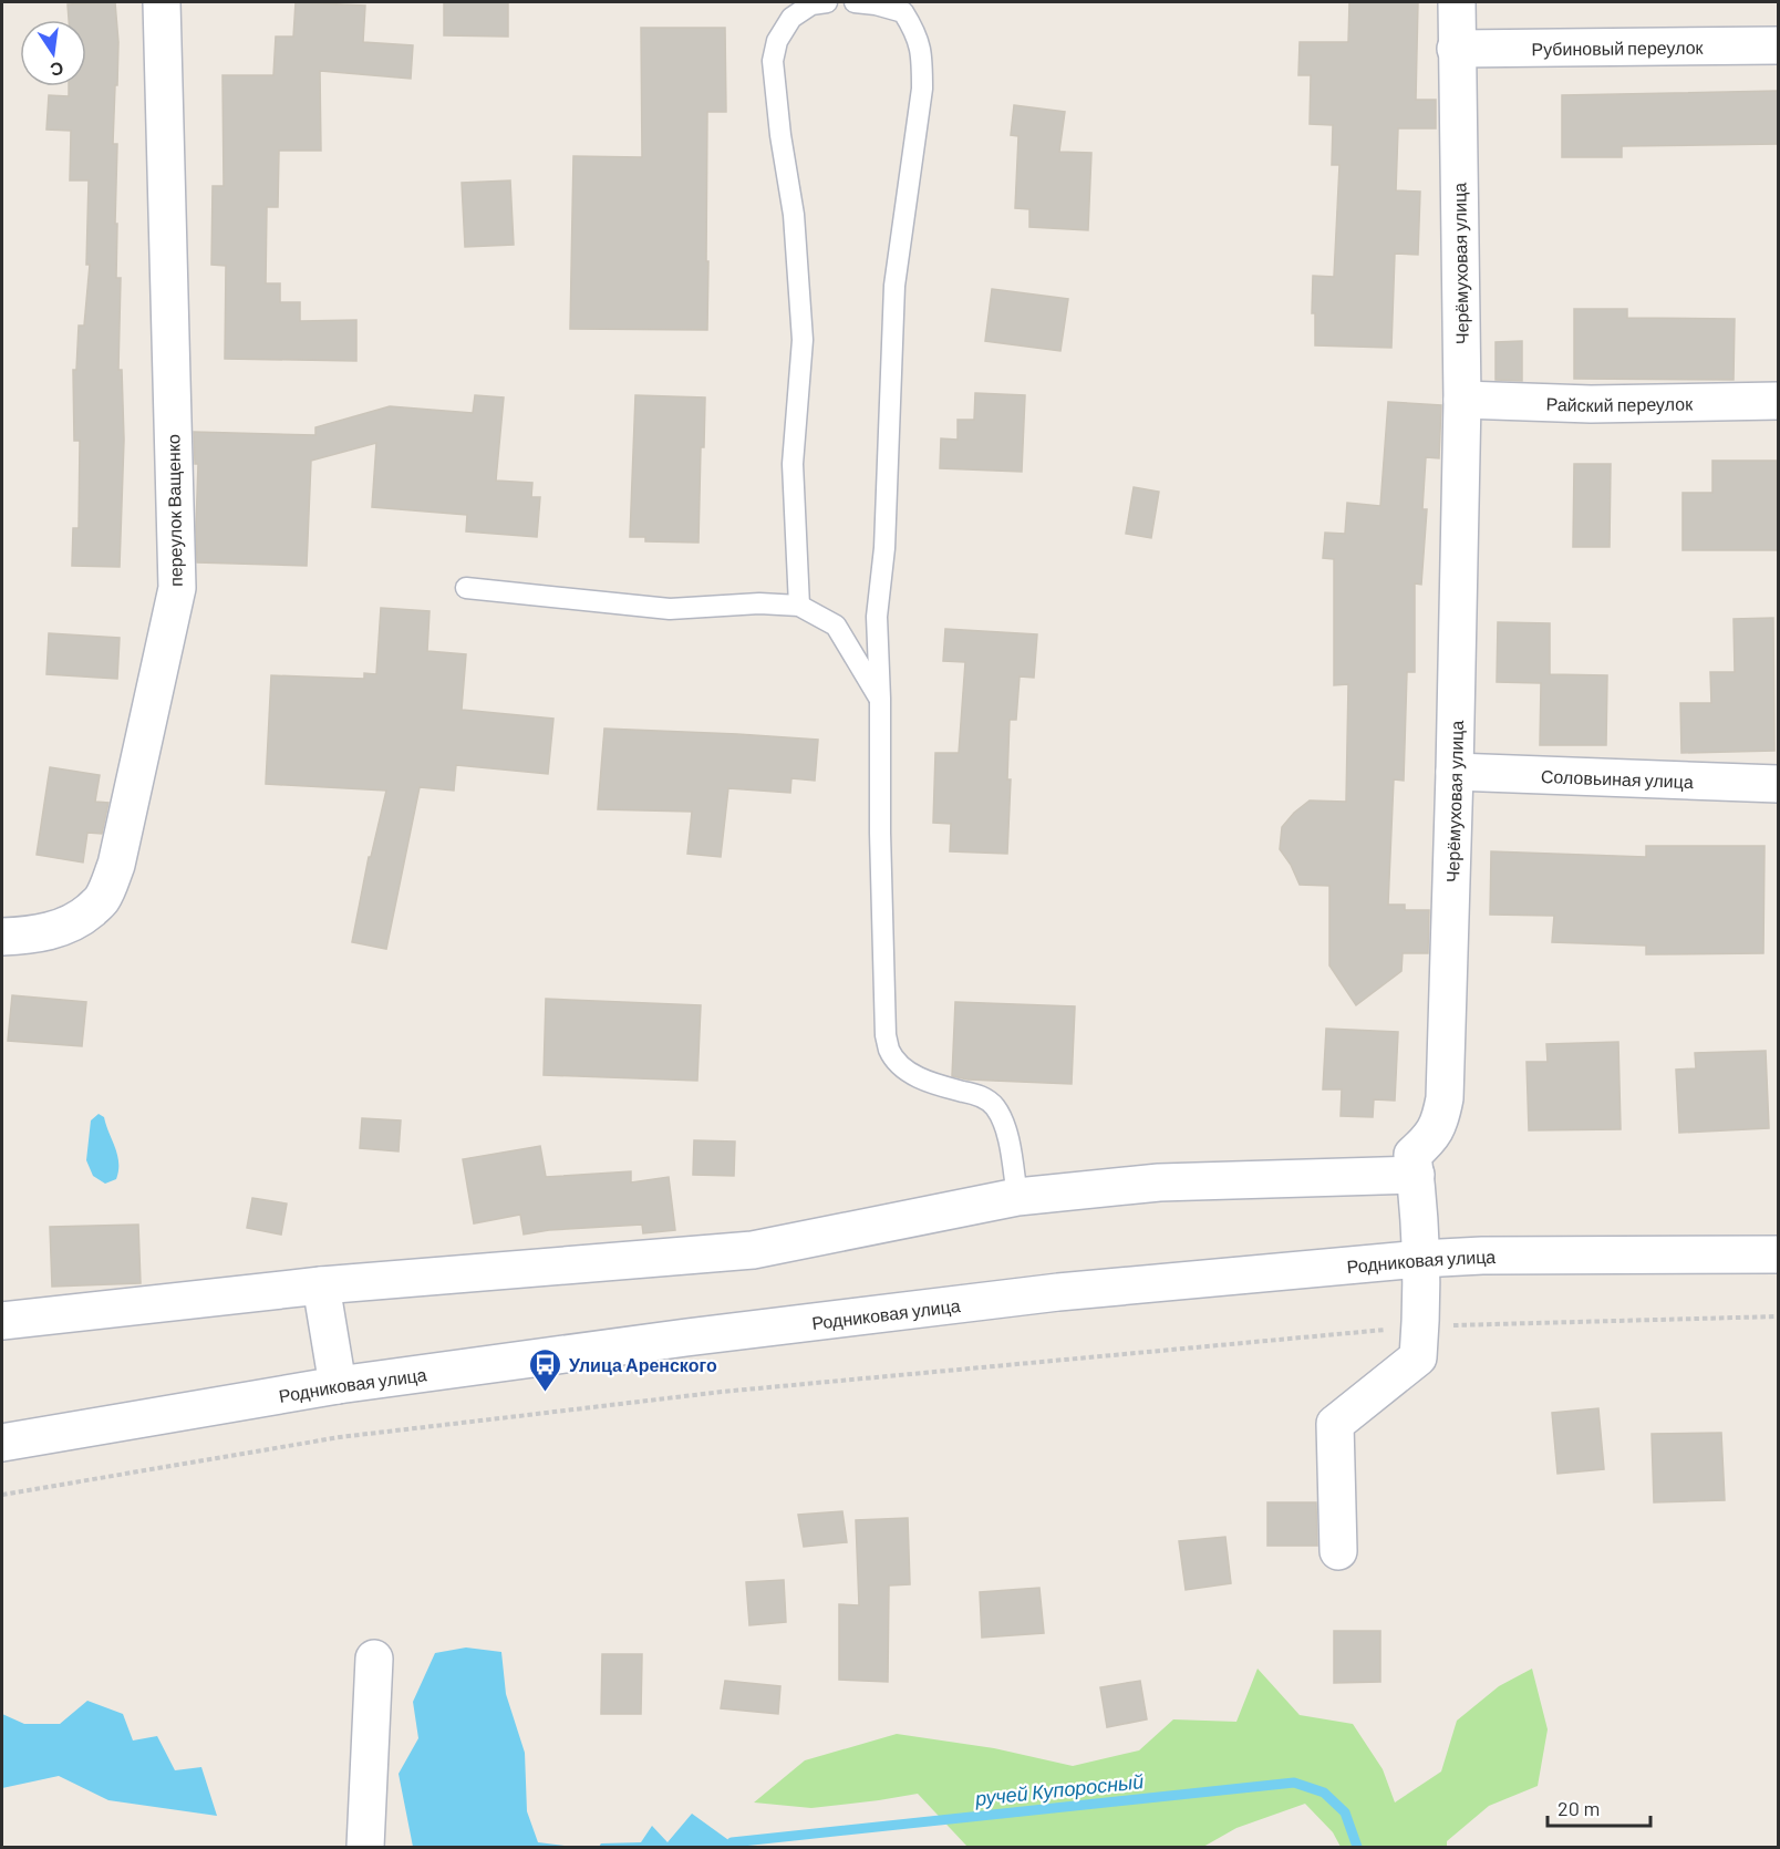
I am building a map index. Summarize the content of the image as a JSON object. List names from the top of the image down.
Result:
{
  "streets": {
    "street": [
      "Рубиновый переулок",
      "Черёмуховая улица",
      "Райский переулок",
      "переулок Ващенко",
      "Соловьиная улица",
      "Родниковая улица"
    ]
  },
  "crossings": [
    ["Рубиновый переулок", "Черёмуховая улица"],
    ["Черёмуховая улица", "Райский переулок"],
    ["Черёмуховая улица", "Соловьиная улица"],
    ["Черёмуховая улица", "Родниковая улица"]
  ],
  "water": ["ручей Купоросный"],
  "places": {
    "bus stop": ["Улица Аренского"]
  },
  "scale_bar": "20 m",
  "north": "bottom"
}
